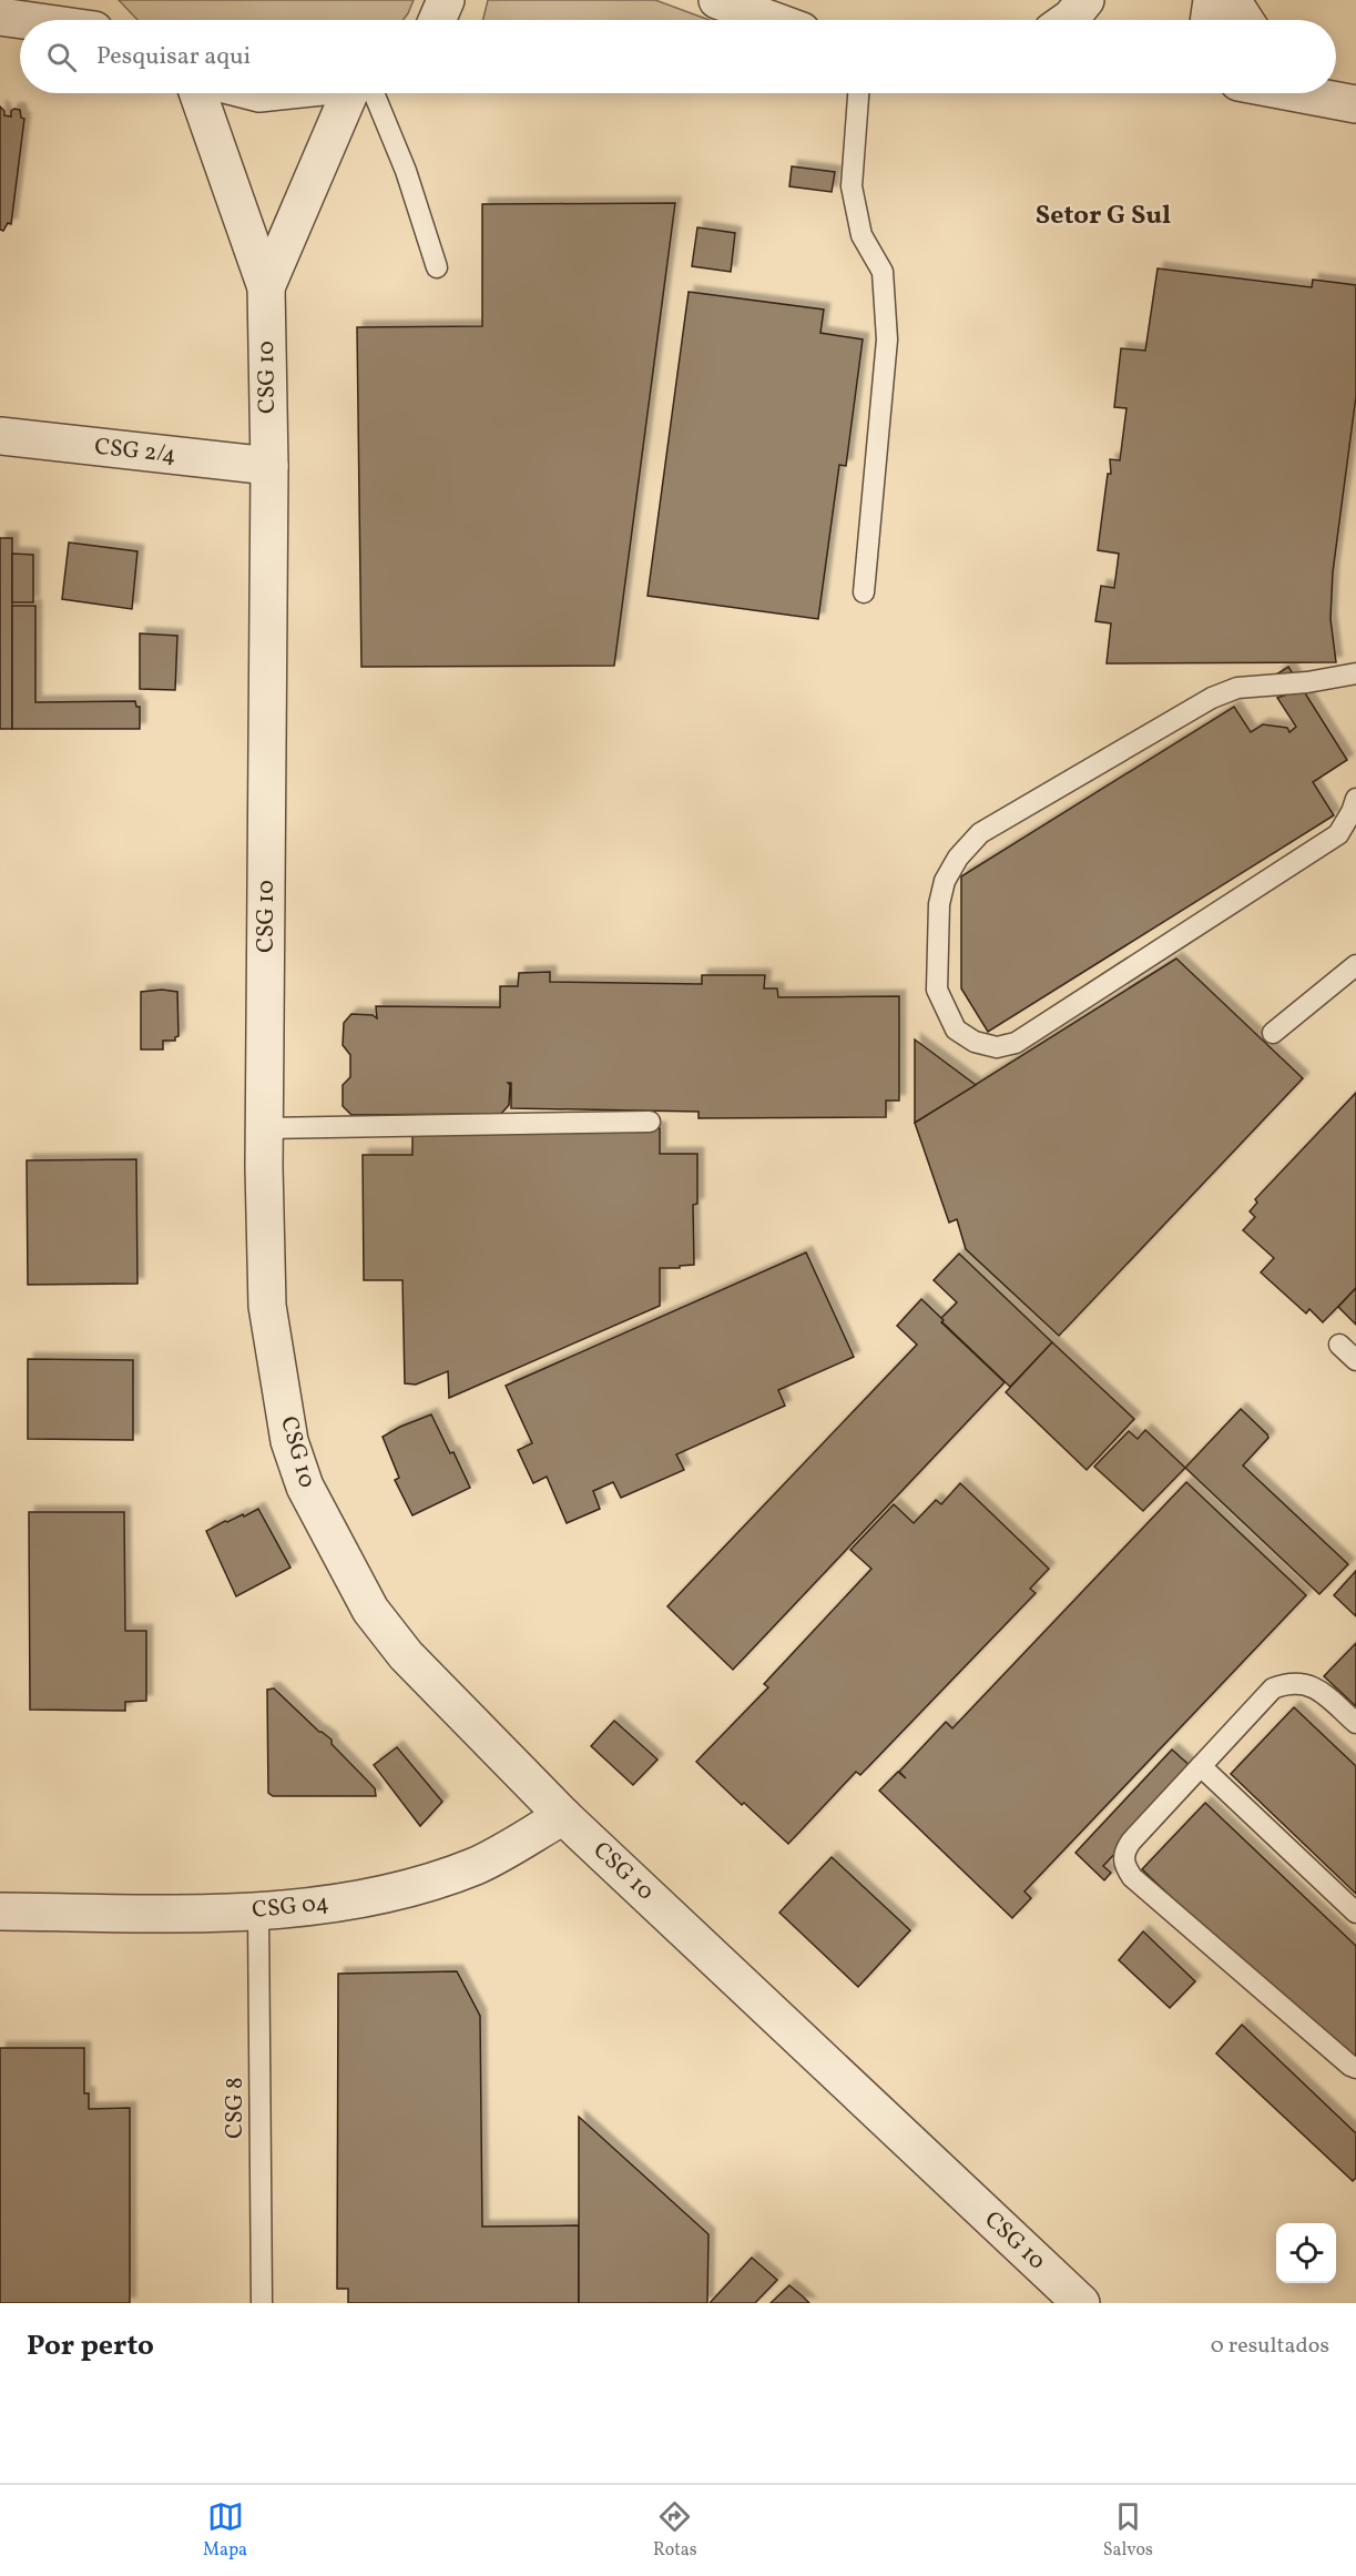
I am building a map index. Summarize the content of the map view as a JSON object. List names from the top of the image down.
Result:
{
  "streets": {
    "street": ["CSG 10", "CSG 2/4", "CSG 04"],
    "lane": ["CSG 8"]
  },
  "crossings": [
    ["CSG 10", "CSG 2/4"],
    ["CSG 10", "CSG 04"],
    ["CSG 04", "CSG 8"]
  ],
  "districts": ["Setor G Sul"],
  "page": {
    "search": "Pesquisar aqui",
    "heading": ["Por perto", "0 resultados"],
    "nav": ["Mapa", "Rotas", "Salvos"]
  }
}
